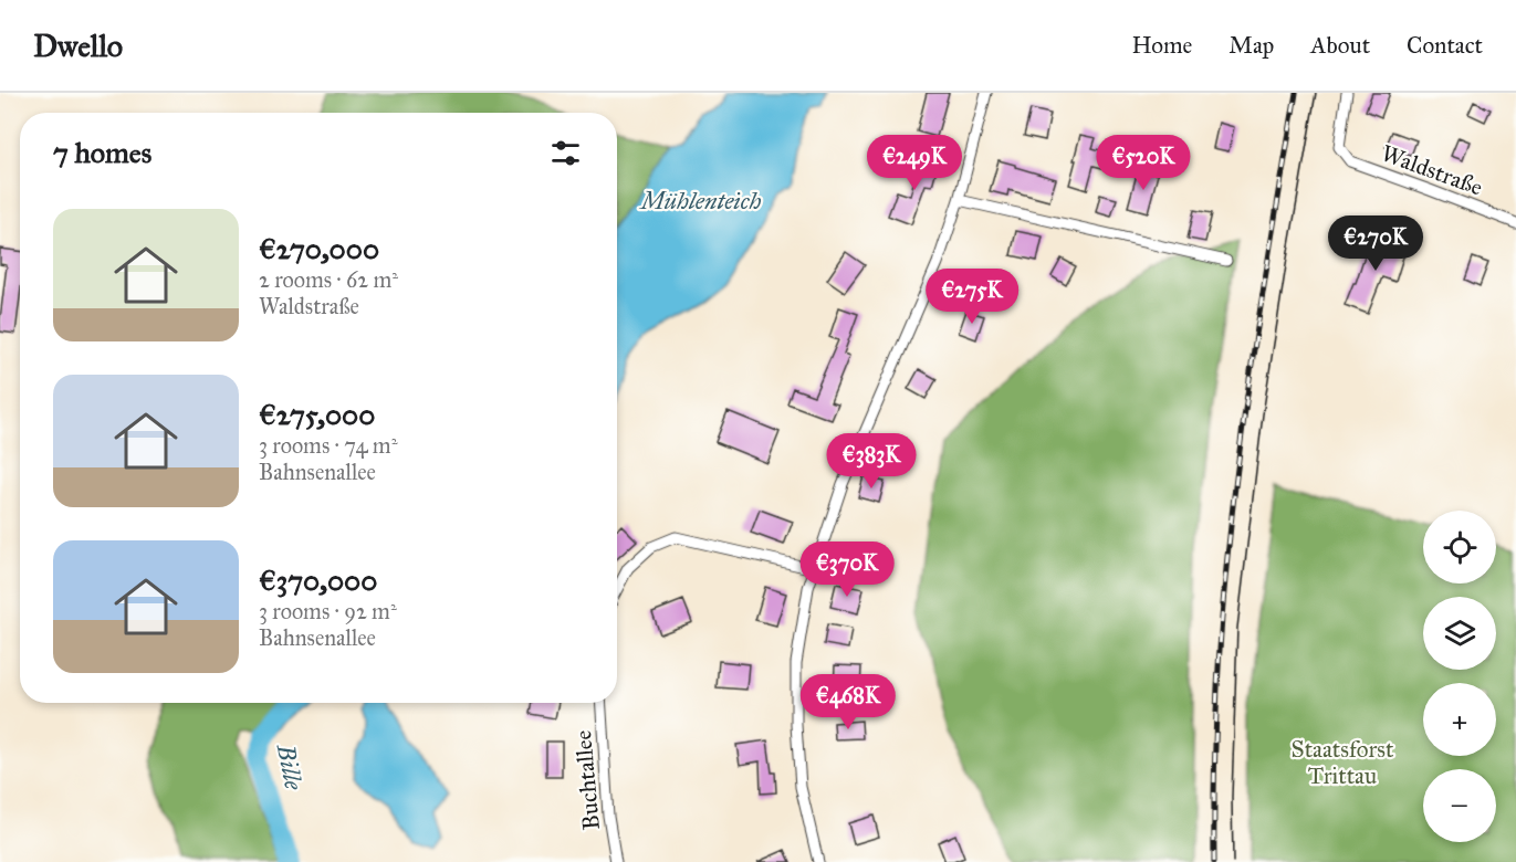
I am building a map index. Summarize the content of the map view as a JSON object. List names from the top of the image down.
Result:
{
  "streets": {
    "street": ["Waldstraße", "Buchtallee"]
  },
  "water": ["Mühlenteich", "Bille"],
  "parks": ["Staatsforst Trittau"],
  "page": {
    "header": "Dwello",
    "nav": [
      "Home",
      "Map",
      "About",
      "Contact"
    ],
    "heading": "7 homes",
    "price": [
      "€249K",
      "€520K",
      "€270K",
      "€275K",
      "€383K",
      "€370K",
      "€468K"
    ],
    "list": [
      {
        "name": "€270,000",
        "note": "2 rooms · 62 m² · Waldstraße"
      },
      {
        "name": "€275,000",
        "note": "3 rooms · 74 m² · Bahnsenallee"
      },
      {
        "name": "€370,000",
        "note": "3 rooms · 92 m² · Bahnsenallee"
      }
    ],
    "map_buttons": ["+", "−"]
  }
}
